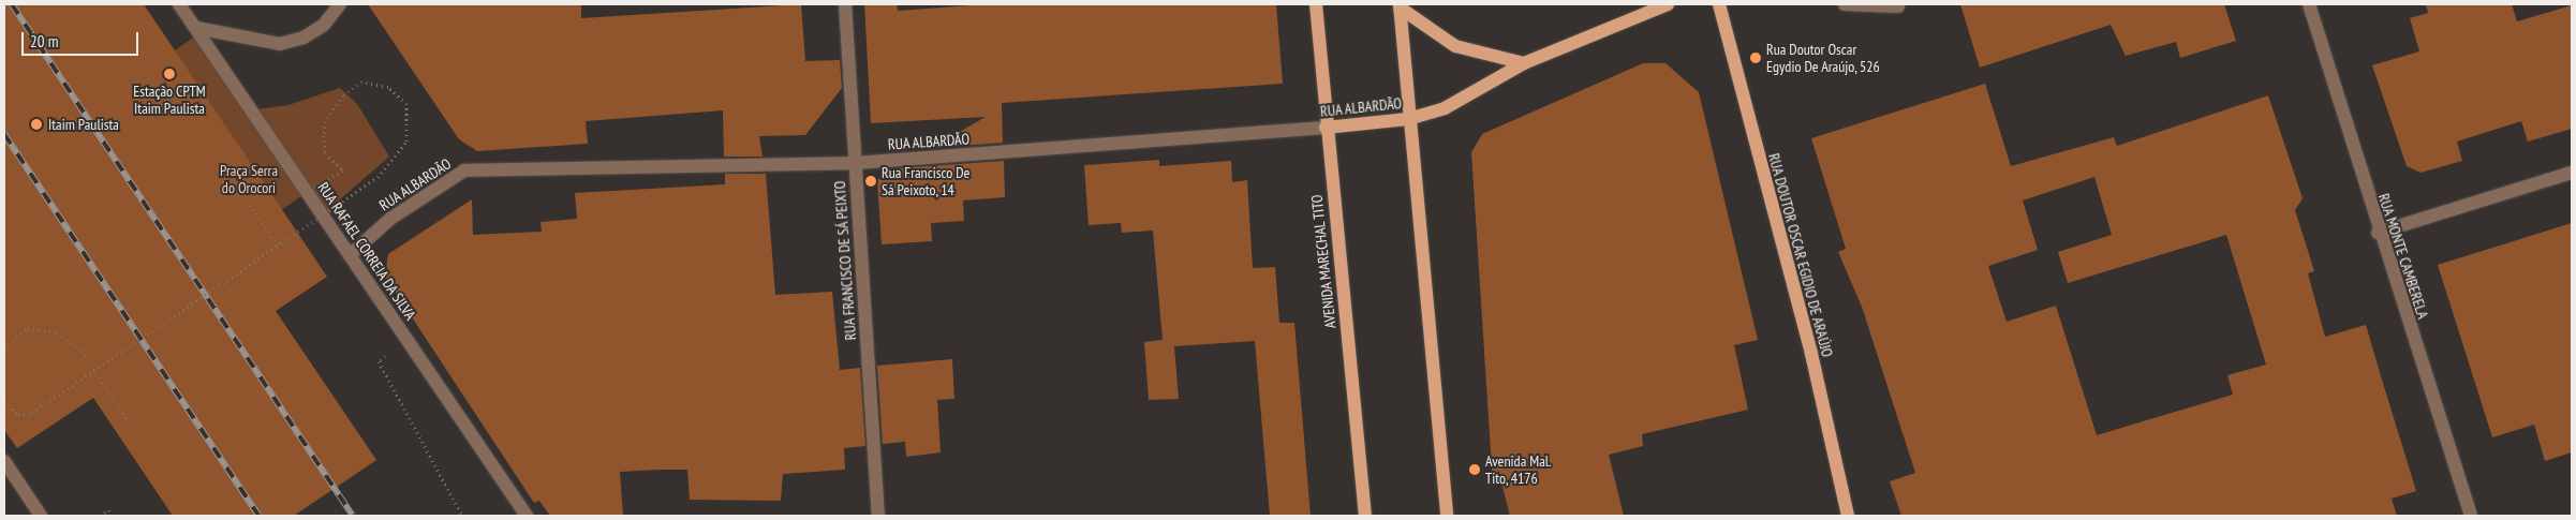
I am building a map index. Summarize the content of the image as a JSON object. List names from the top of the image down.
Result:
{
  "streets": {
    "main road": ["RUA ALBARDÃO", "RUA DOUTOR OSCAR EGIDIO DE ARAÚJO", "AVENIDA MARECHAL TITO"],
    "street": ["RUA RAFAEL CORREIA DA SILVA", "RUA MONTE CAMBERELA", "RUA FRANCISCO DE SÁ PEIXTO"]
  },
  "crossings": [
    ["RUA ALBARDÃO", "RUA RAFAEL CORREIA DA SILVA"],
    ["RUA ALBARDÃO", "RUA FRANCISCO DE SÁ PEIXTO"],
    ["RUA ALBARDÃO", "AVENIDA MARECHAL TITO"]
  ],
  "parks": ["Praça Serra do Orocori"],
  "places": [
    "Rua Doutor Oscar Egydio De Araújo, 526",
    "Estação CPTM Itaim Paulista",
    "Itaim Paulista",
    "Rua Francisco De Sá Peixoto, 14",
    "Avenida Mal. Tito, 4176"
  ],
  "scale_bar": "20 m"
}
